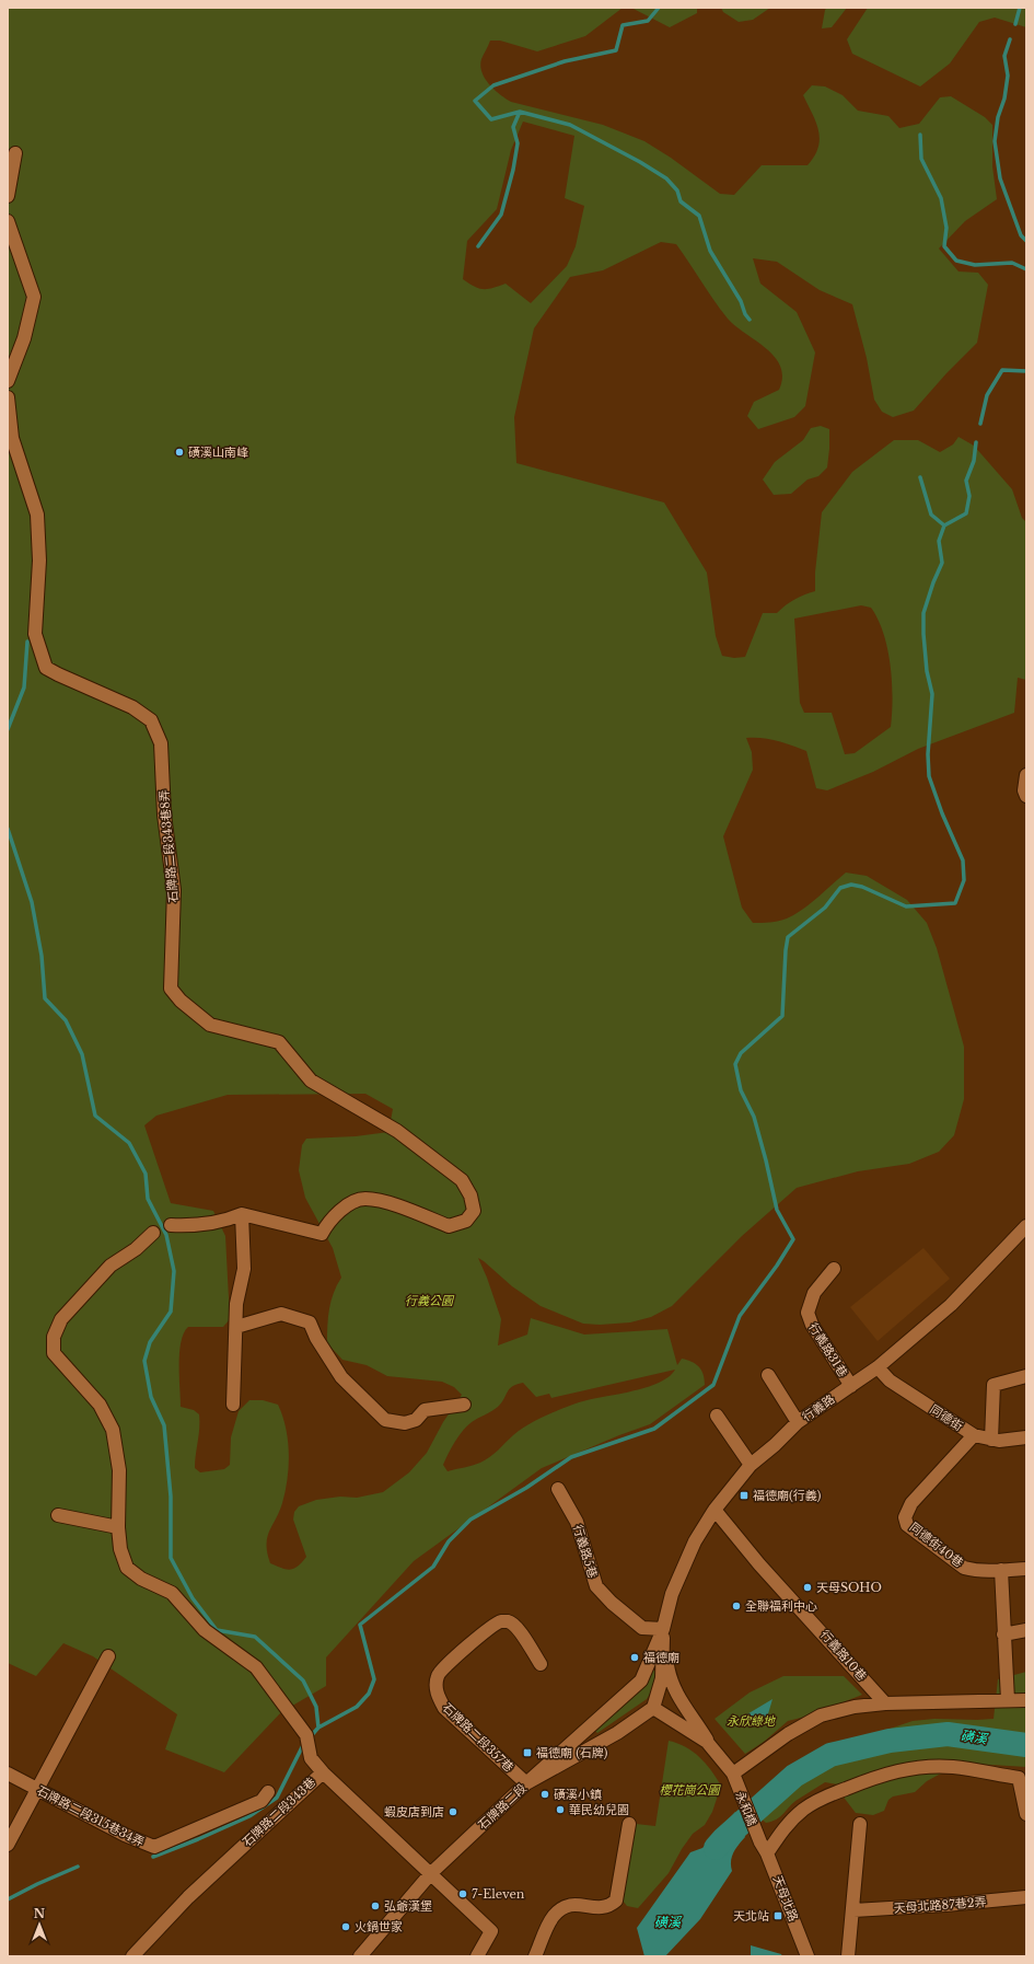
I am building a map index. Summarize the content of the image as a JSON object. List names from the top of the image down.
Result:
{
  "streets": {
    "street": [
      "石牌路二段343巷8弄",
      "行義路31巷",
      "行義路",
      "同德街",
      "同德街40巷",
      "行義路5巷",
      "行義路10巷",
      "石牌路二段357巷",
      "石牌路二段",
      "永和橋",
      "石牌路二段343巷",
      "石牌路二段315巷34弄",
      "天母北路",
      "天母北路87巷2弄"
    ]
  },
  "crossings": [
    ["行義路31巷", "行義路"],
    ["行義路", "同德街"],
    ["行義路", "行義路5巷"],
    ["行義路", "行義路10巷"],
    ["同德街", "同德街40巷"],
    ["石牌路二段357巷", "石牌路二段"],
    ["石牌路二段", "石牌路二段343巷"],
    ["永和橋", "天母北路"]
  ],
  "water": ["磺溪"],
  "parks": ["行義公園", "永欣綠地", "櫻花崗公園"],
  "places": {
    "other": [
      "磺溪山南峰",
      "天母SOHO",
      "全聯福利中心",
      "福德廟",
      "磺溪小鎮",
      "華民幼兒園",
      "蝦皮店到店",
      "7-Eleven",
      "弘爺漢堡",
      "火鍋世家"
    ],
    "transit": ["福德廟(行義)", "福德廟 (石牌)", "天北站"]
  },
  "north": "top"
}
